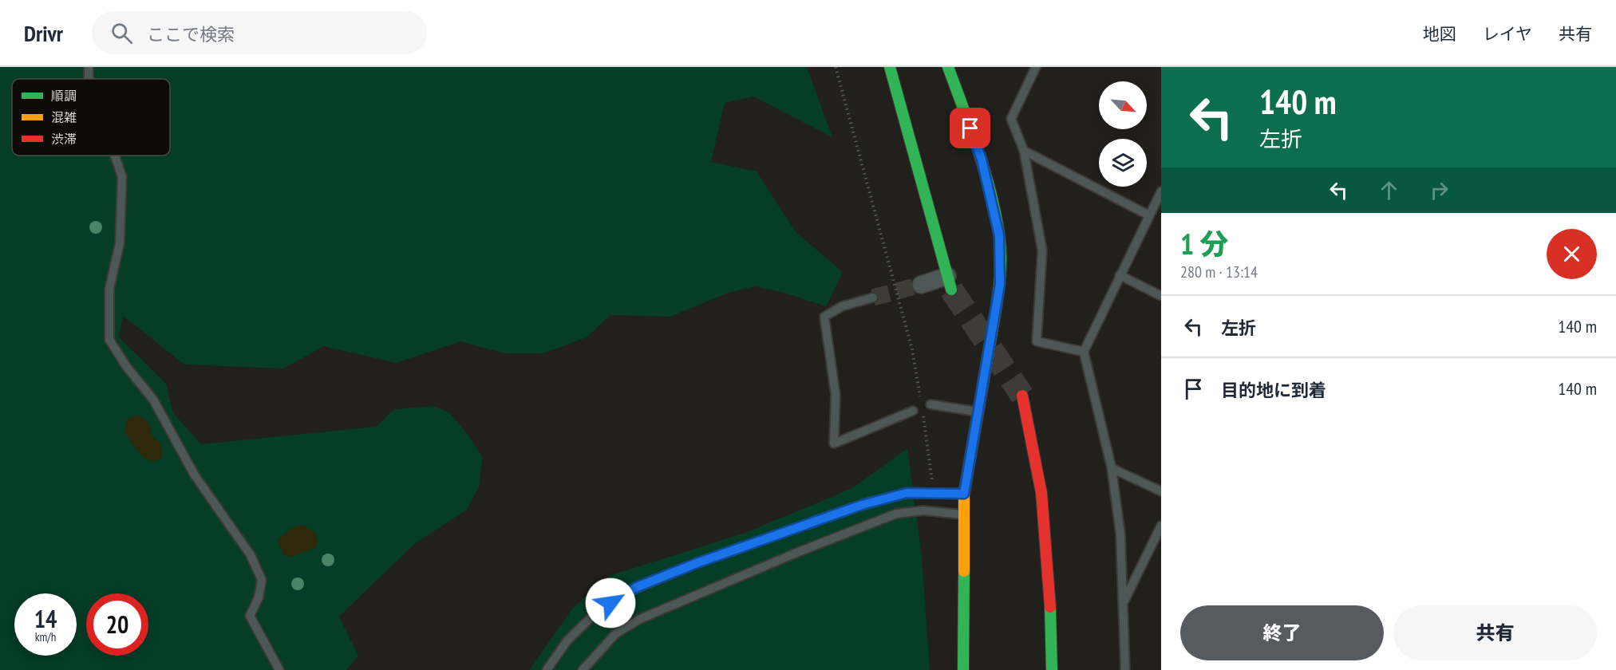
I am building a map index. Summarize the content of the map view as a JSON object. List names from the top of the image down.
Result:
{
  "legend": ["順調", "混雑", "渋滞"],
  "north": "bottom right",
  "page": {
    "header": "Drivr",
    "search": "ここで検索",
    "nav": ["地図", "レイヤ", "共有"],
    "turn": ["140 m", "左折"],
    "heading": ["1 分", "280 m · 13:14"],
    "list": [
      {
        "name": "左折",
        "value": "140 m"
      },
      {
        "name": "目的地に到着",
        "value": "140 m"
      }
    ],
    "speed": "14 km/h",
    "limit": "20",
    "buttons": ["終了", "共有"]
  }
}
